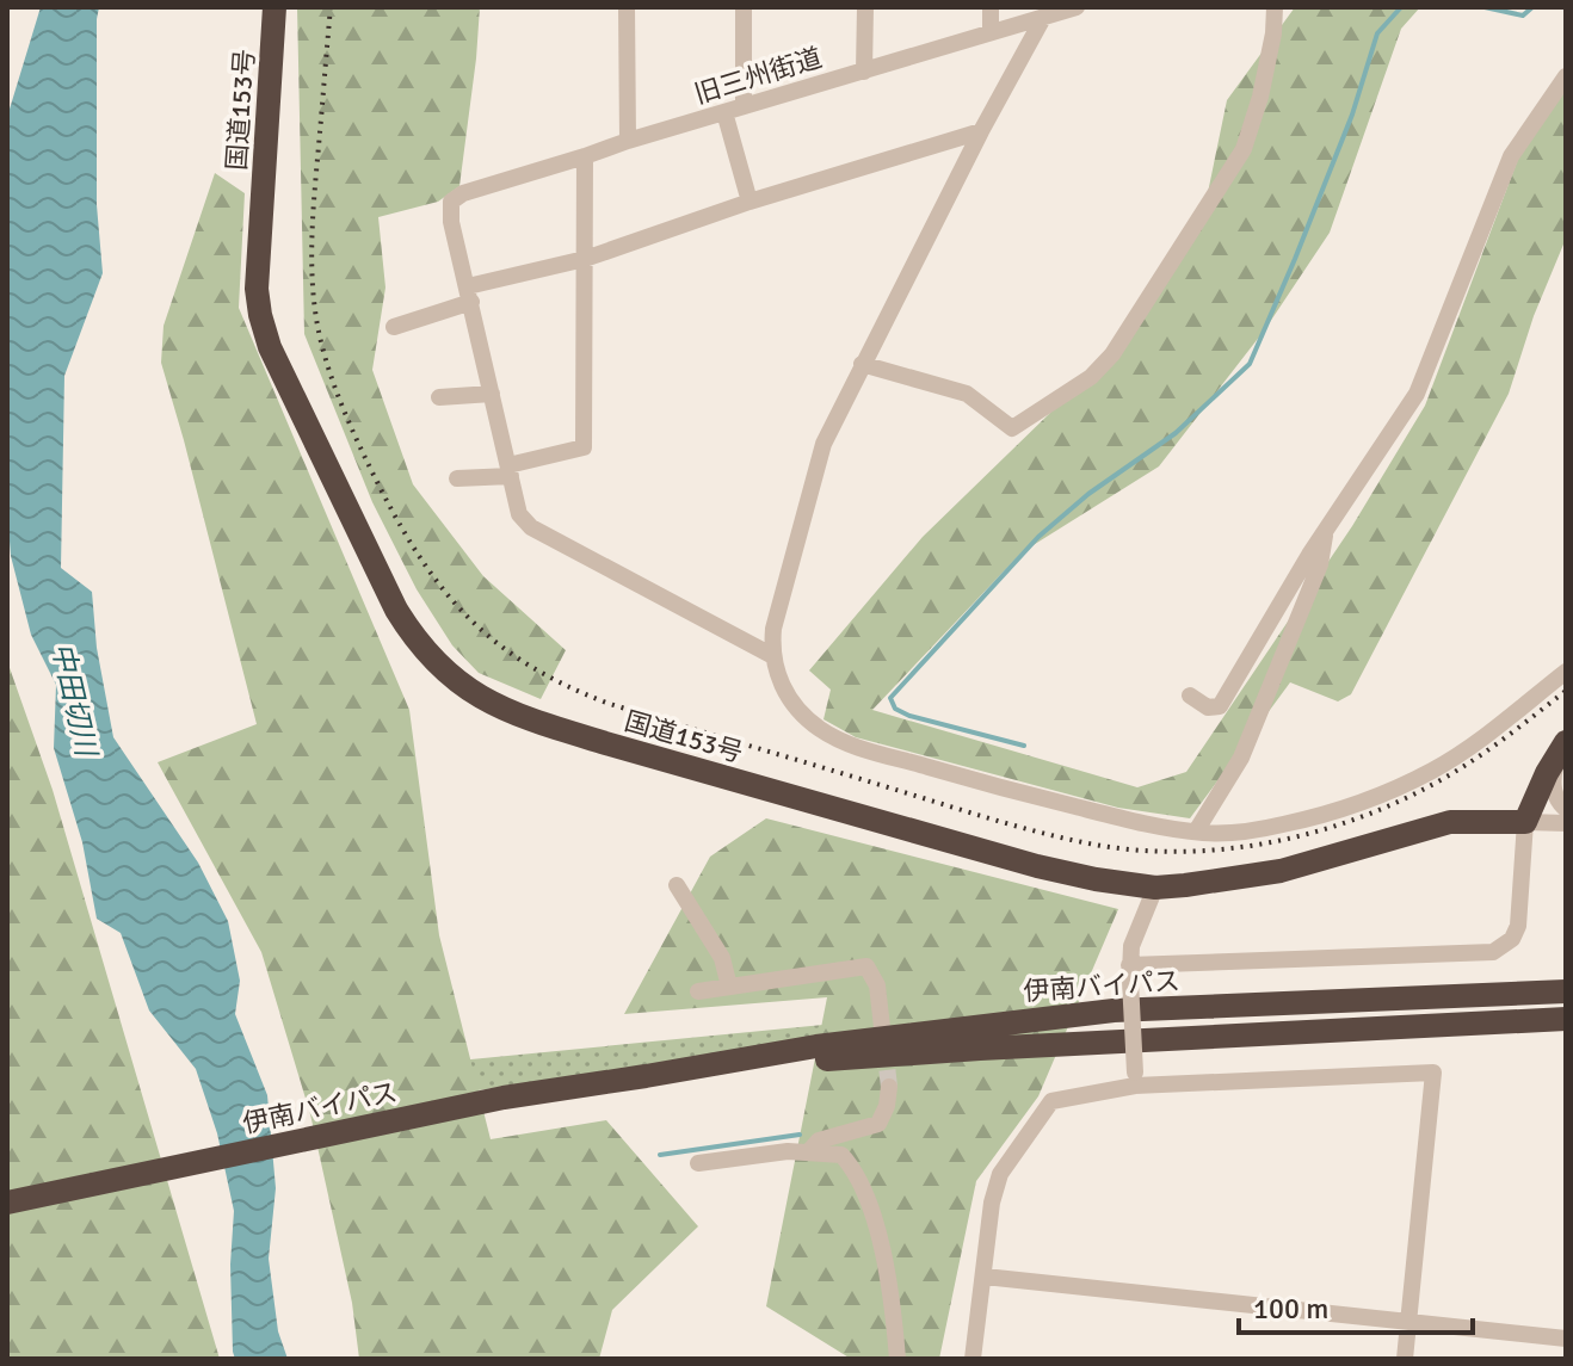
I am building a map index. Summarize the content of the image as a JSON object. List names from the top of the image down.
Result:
{
  "streets": {
    "highway": ["国道153号", "伊南バイパス"],
    "street": ["旧三州街道"]
  },
  "water": ["中田切川"],
  "scale_bar": "100 m"
}
